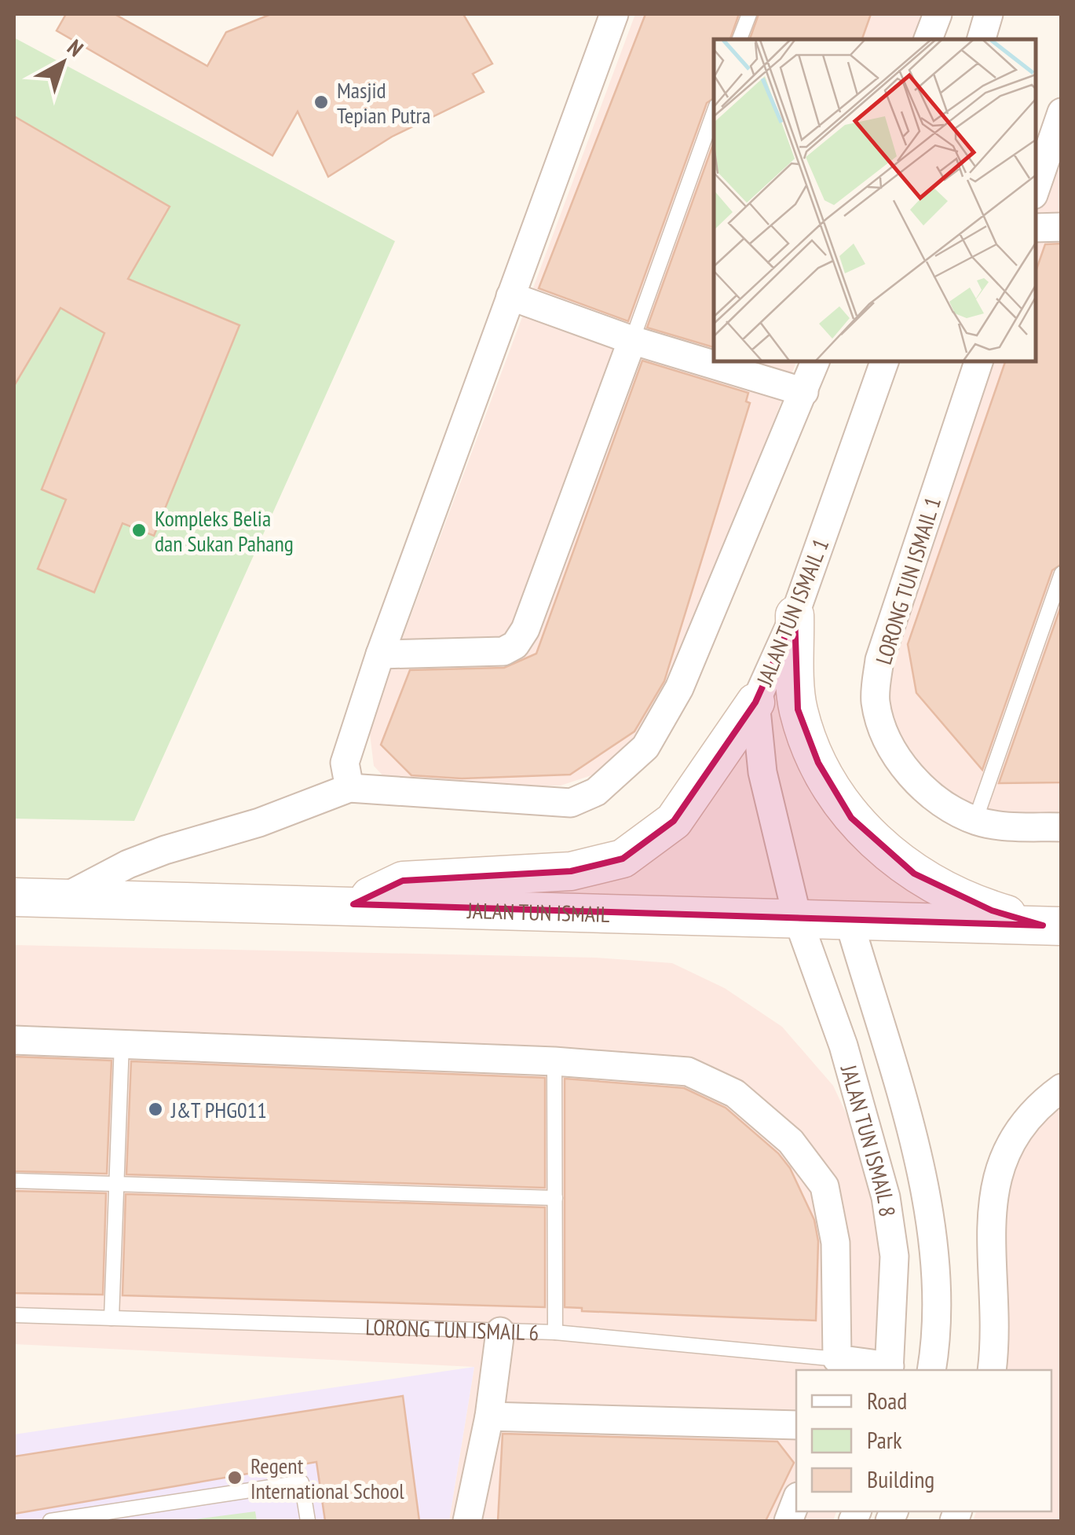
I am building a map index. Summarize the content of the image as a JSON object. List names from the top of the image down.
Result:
{
  "streets": {
    "main road": ["JALAN TUN ISMAIL"],
    "street": [
      "LORONG TUN ISMAIL 1",
      "JALAN TUN ISMAIL 1",
      "JALAN TUN ISMAIL 8",
      "LORONG TUN ISMAIL 6"
    ]
  },
  "crossings": [
    ["JALAN TUN ISMAIL 1", "JALAN TUN ISMAIL"],
    ["JALAN TUN ISMAIL 1", "JALAN TUN ISMAIL 8"],
    ["JALAN TUN ISMAIL", "JALAN TUN ISMAIL 8"],
    ["JALAN TUN ISMAIL 8", "LORONG TUN ISMAIL 6"]
  ],
  "places": [
    "Masjid Tepian Putra",
    "Kompleks Belia dan Sukan Pahang",
    "J&T PHG011",
    "Regent International School"
  ],
  "legend": ["Road", "Park", "Building"],
  "north": "top right"
}
